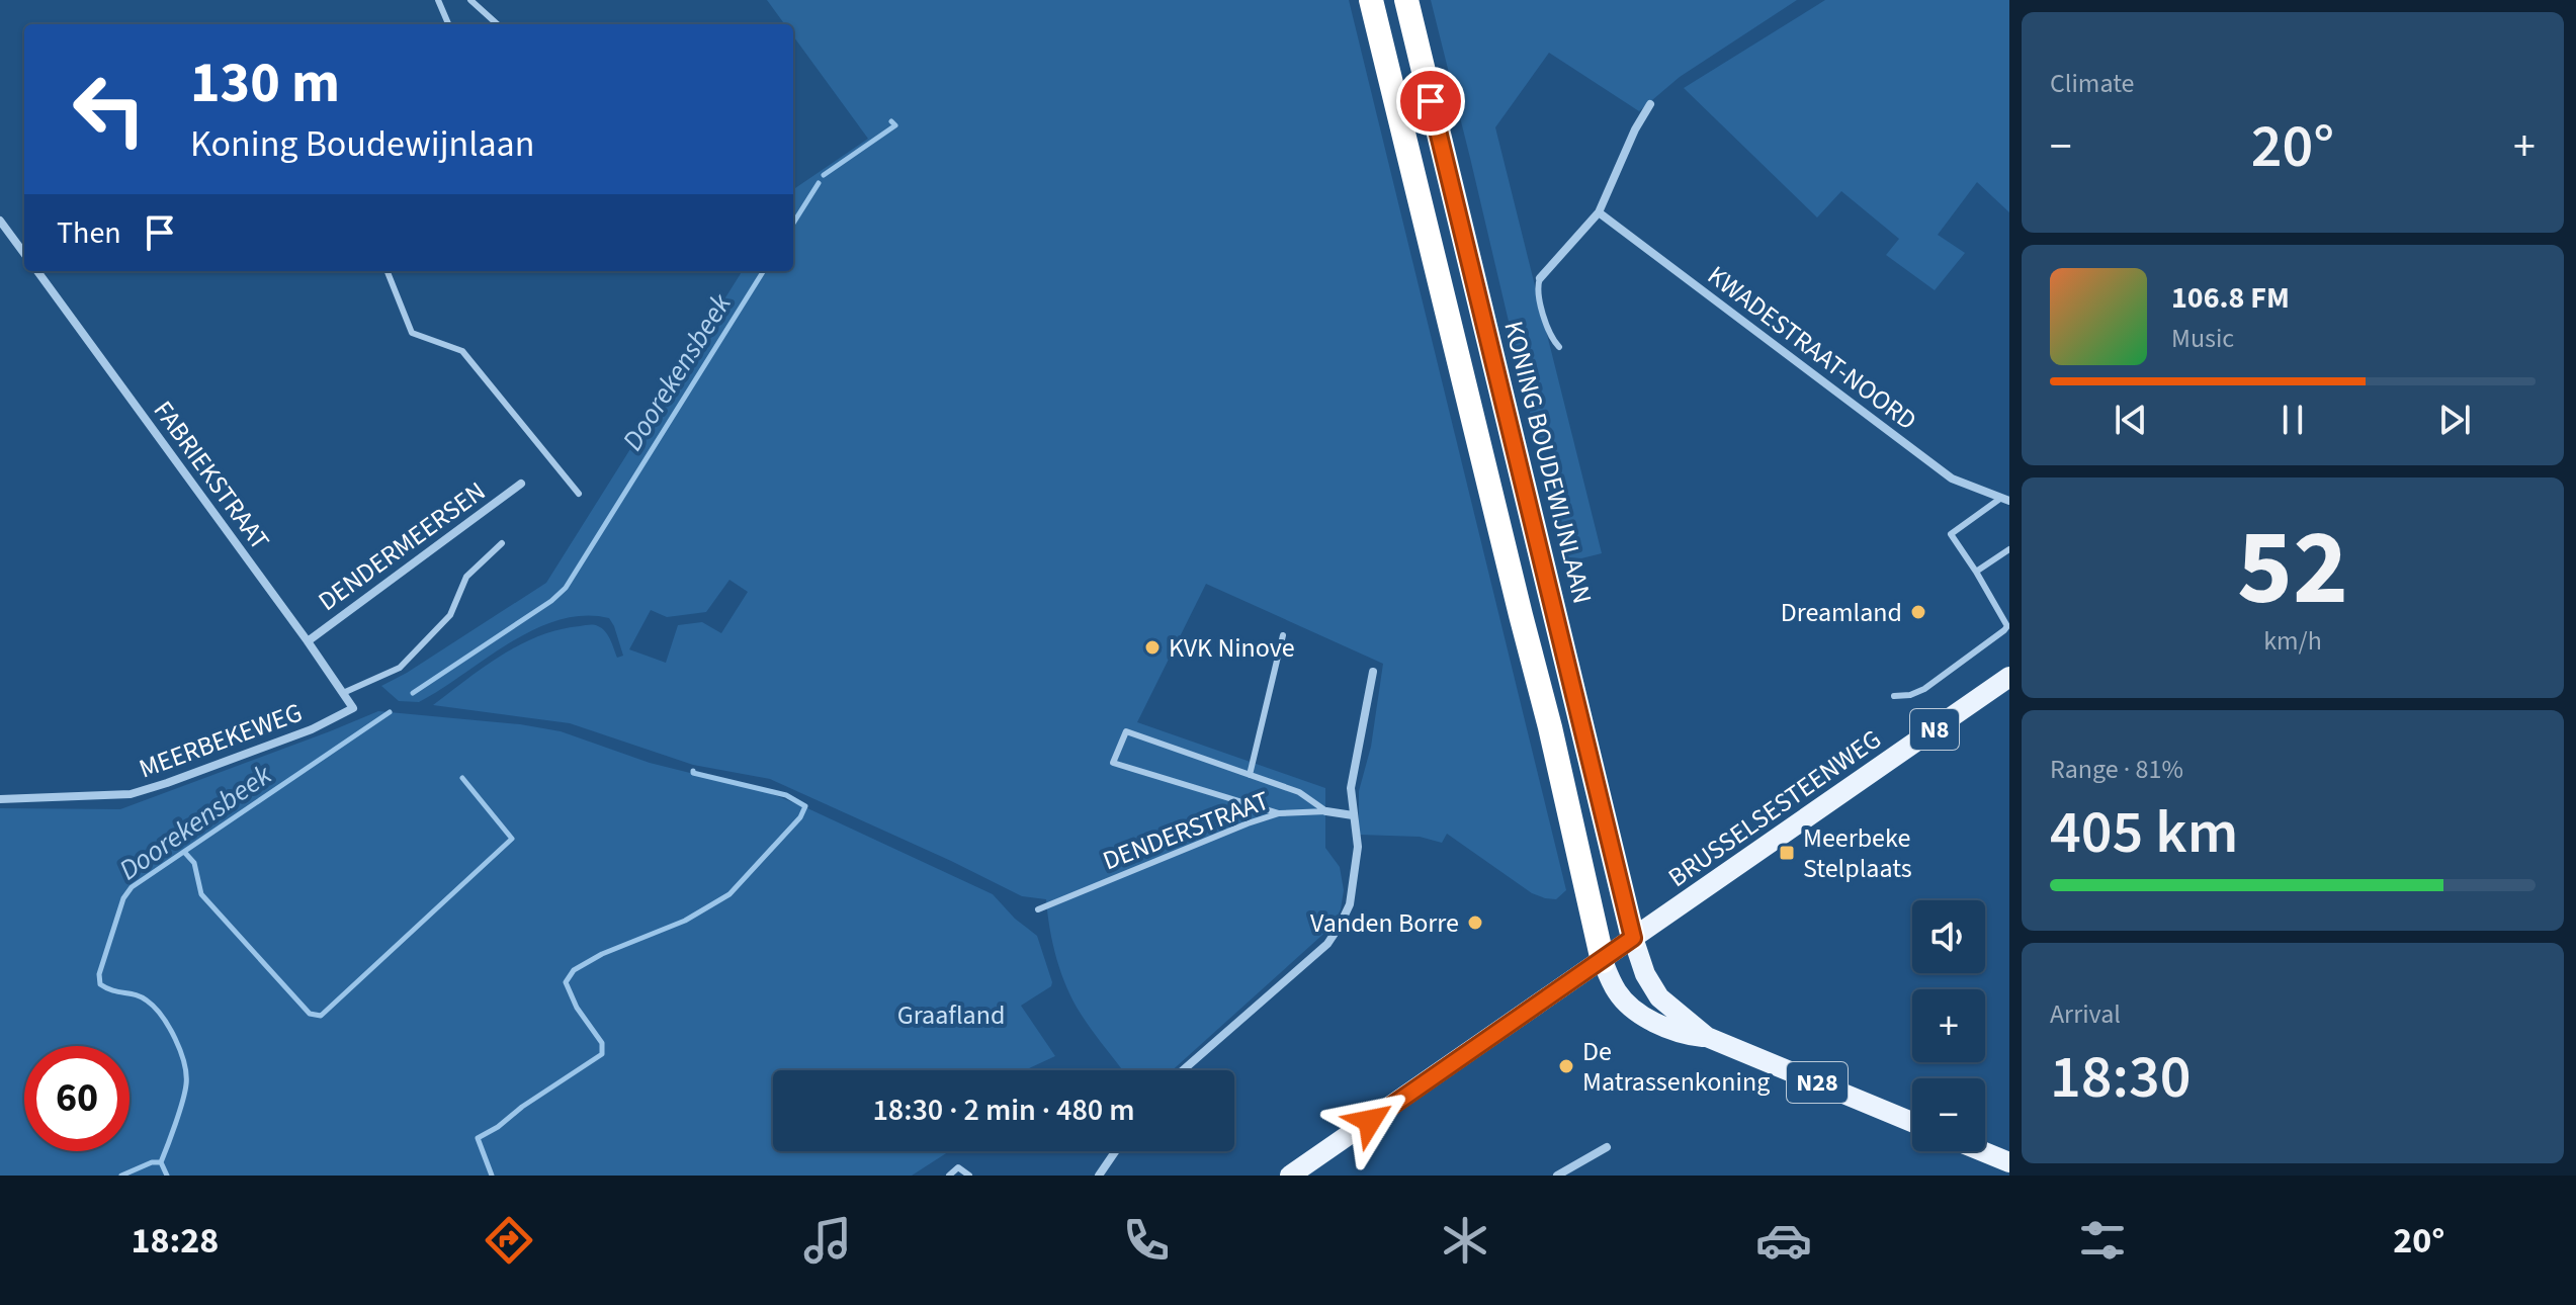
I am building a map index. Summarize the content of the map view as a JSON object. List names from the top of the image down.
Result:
{
  "streets": {
    "highway": ["KONING BOUDEWIJNLAAN", "N28"],
    "main road": ["N8", "BRUSSELSESTEENWEG"],
    "street": [
      "KWADESTRAAT-NOORD",
      "FABRIEKSTRAAT",
      "DENDERMEERSEN",
      "MEERBEKEWEG",
      "DENDERSTRAAT"
    ]
  },
  "crossings": [
    ["KONING BOUDEWIJNLAAN", "BRUSSELSESTEENWEG"],
    ["KONING BOUDEWIJNLAAN", "N28"],
    ["FABRIEKSTRAAT", "DENDERMEERSEN"],
    ["FABRIEKSTRAAT", "MEERBEKEWEG"],
    ["BRUSSELSESTEENWEG", "N28"]
  ],
  "water": ["Doorekensbeek"],
  "parks": ["Graafland"],
  "places": {
    "other": [
      "Dreamland",
      "KVK Ninove",
      "Vanden Borre",
      "De Matrassenkoning"
    ],
    "transit": ["Meerbeke Stelplaats"]
  },
  "page": {
    "tile": [
      "Climate",
      ["52", "km/h"],
      ["Range · 81%", "405 km"],
      ["Arrival", "18:30"]
    ],
    "turn": ["130 m", "Koning Boudewijnlaan"],
    "heat": ["−", "20°", "+"],
    "then": "Then",
    "song": ["106.8 FM", "Music"],
    "map_buttons": ["+", "−"],
    "limit": "60",
    "trip": "18:30 · 2 min · 480 m",
    "tabs": ["18:28", "20°"]
  }
}
